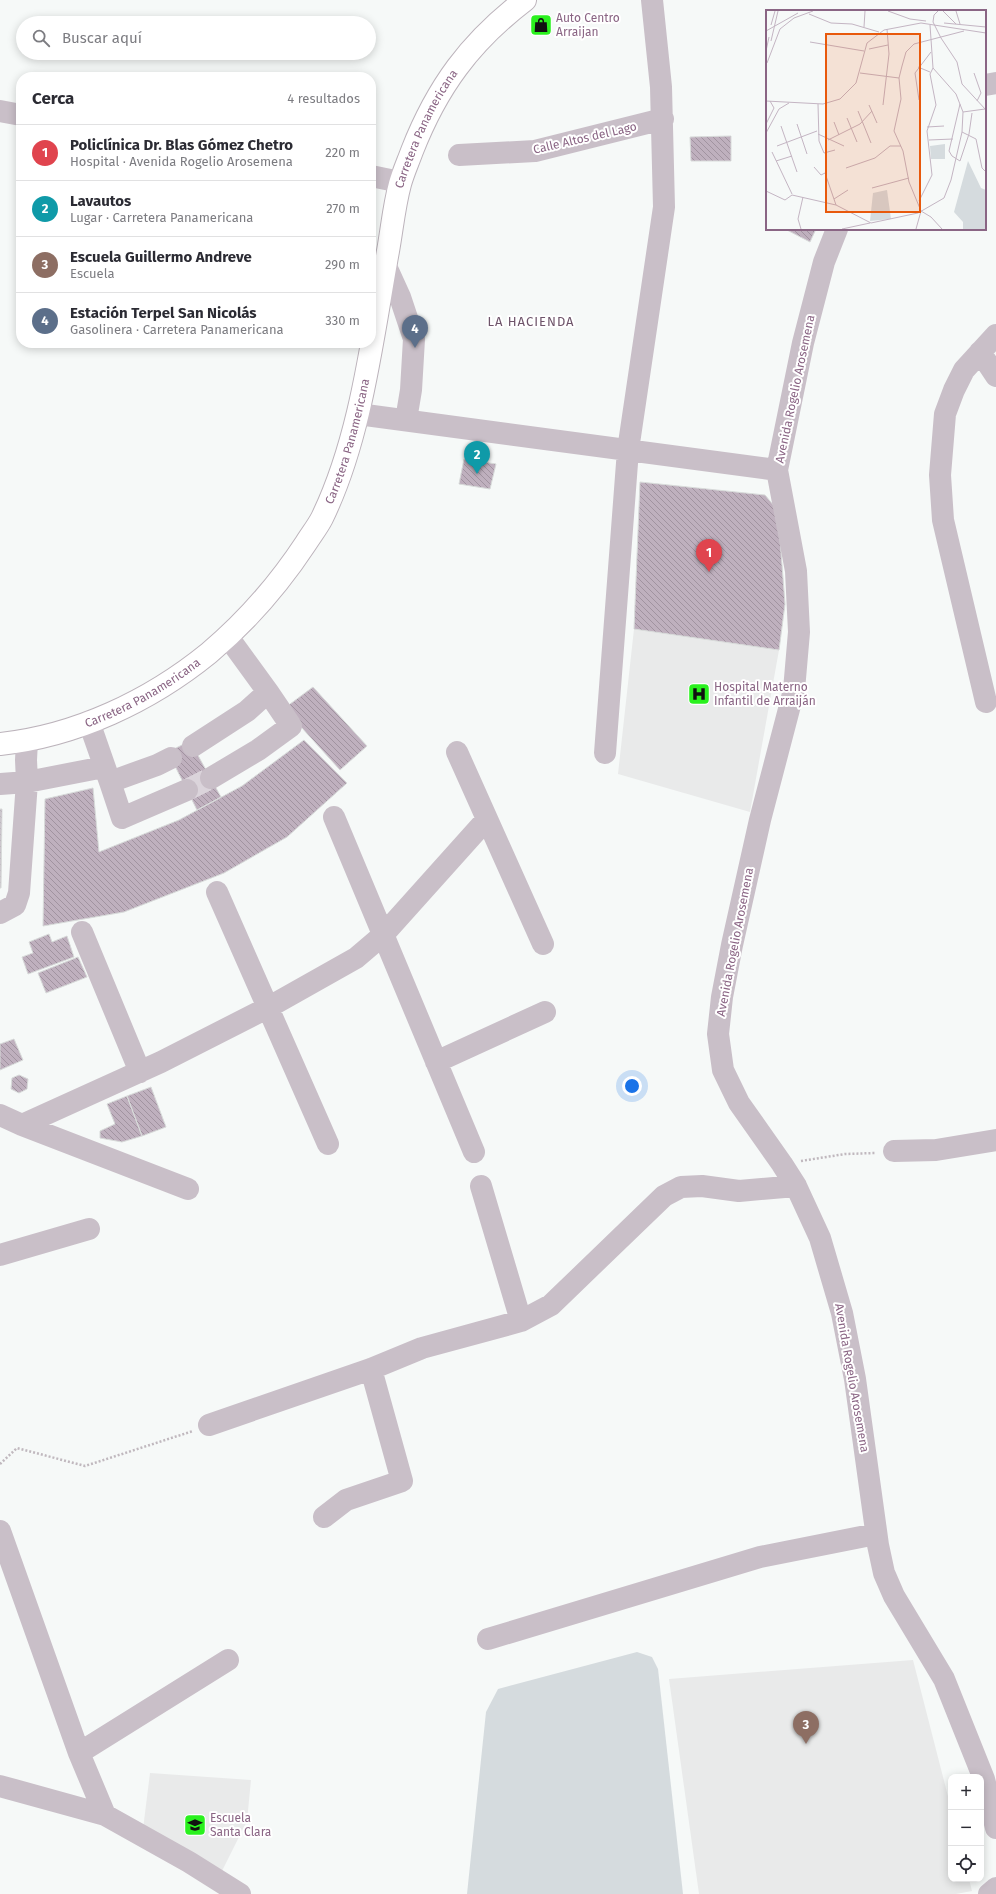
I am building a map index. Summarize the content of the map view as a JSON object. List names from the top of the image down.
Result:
{
  "streets": {
    "highway": ["Carretera Panamericana"],
    "street": ["Calle Altos del Lago", "Avenida Rogelio Arosemena"]
  },
  "districts": ["LA HACIENDA"],
  "places": {
    "shop": ["Auto Centro Arraijan"],
    "hospital": ["Hospital Materno Infantil de Arraiján"],
    "school or university": ["Escuela Santa Clara"]
  },
  "page": {
    "search": "Buscar aquí",
    "heading": ["Cerca", "4 resultados"],
    "list": [
      {
        "mark": "1",
        "name": "Policlínica Dr. Blas Gómez Chetro",
        "note": "Hospital · Avenida Rogelio Arosemena",
        "value": "220 m"
      },
      {
        "mark": "2",
        "name": "Lavautos",
        "note": "Lugar · Carretera Panamericana",
        "value": "270 m"
      },
      {
        "mark": "3",
        "name": "Escuela Guillermo Andreve",
        "note": "Escuela",
        "value": "290 m"
      },
      {
        "mark": "4",
        "name": "Estación Terpel San Nicolás",
        "note": "Gasolinera · Carretera Panamericana",
        "value": "330 m"
      }
    ],
    "pins": [
      "4",
      "2",
      "1",
      "3"
    ],
    "map_buttons": ["+", "−"]
  }
}
